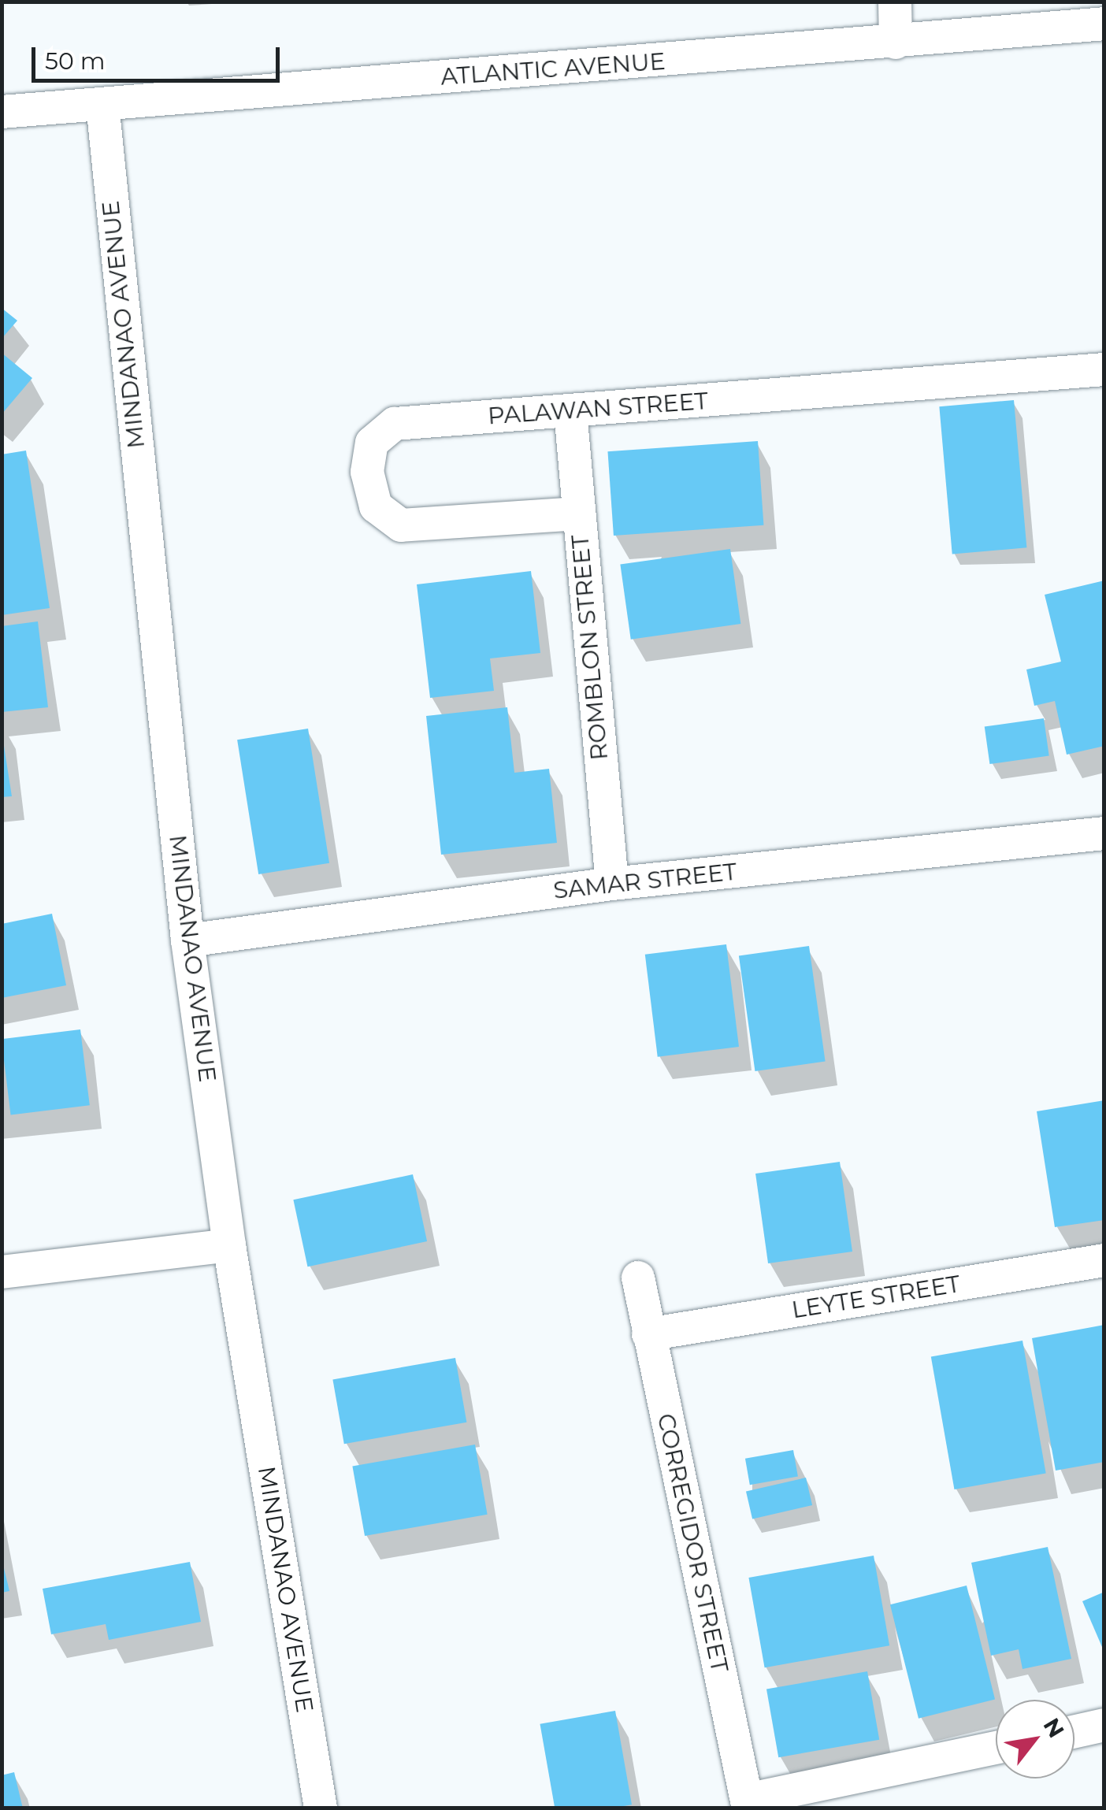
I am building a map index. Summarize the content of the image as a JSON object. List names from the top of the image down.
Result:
{
  "streets": {
    "street": [
      "ATLANTIC AVENUE",
      "MINDANAO AVENUE",
      "PALAWAN STREET",
      "ROMBLON STREET",
      "SAMAR STREET",
      "LEYTE STREET",
      "CORREGIDOR STREET"
    ]
  },
  "crossings": [
    ["ATLANTIC AVENUE", "MINDANAO AVENUE"],
    ["MINDANAO AVENUE", "SAMAR STREET"],
    ["PALAWAN STREET", "ROMBLON STREET"],
    ["ROMBLON STREET", "SAMAR STREET"],
    ["LEYTE STREET", "CORREGIDOR STREET"]
  ],
  "scale_bar": "50 m",
  "north": "top right"
}
